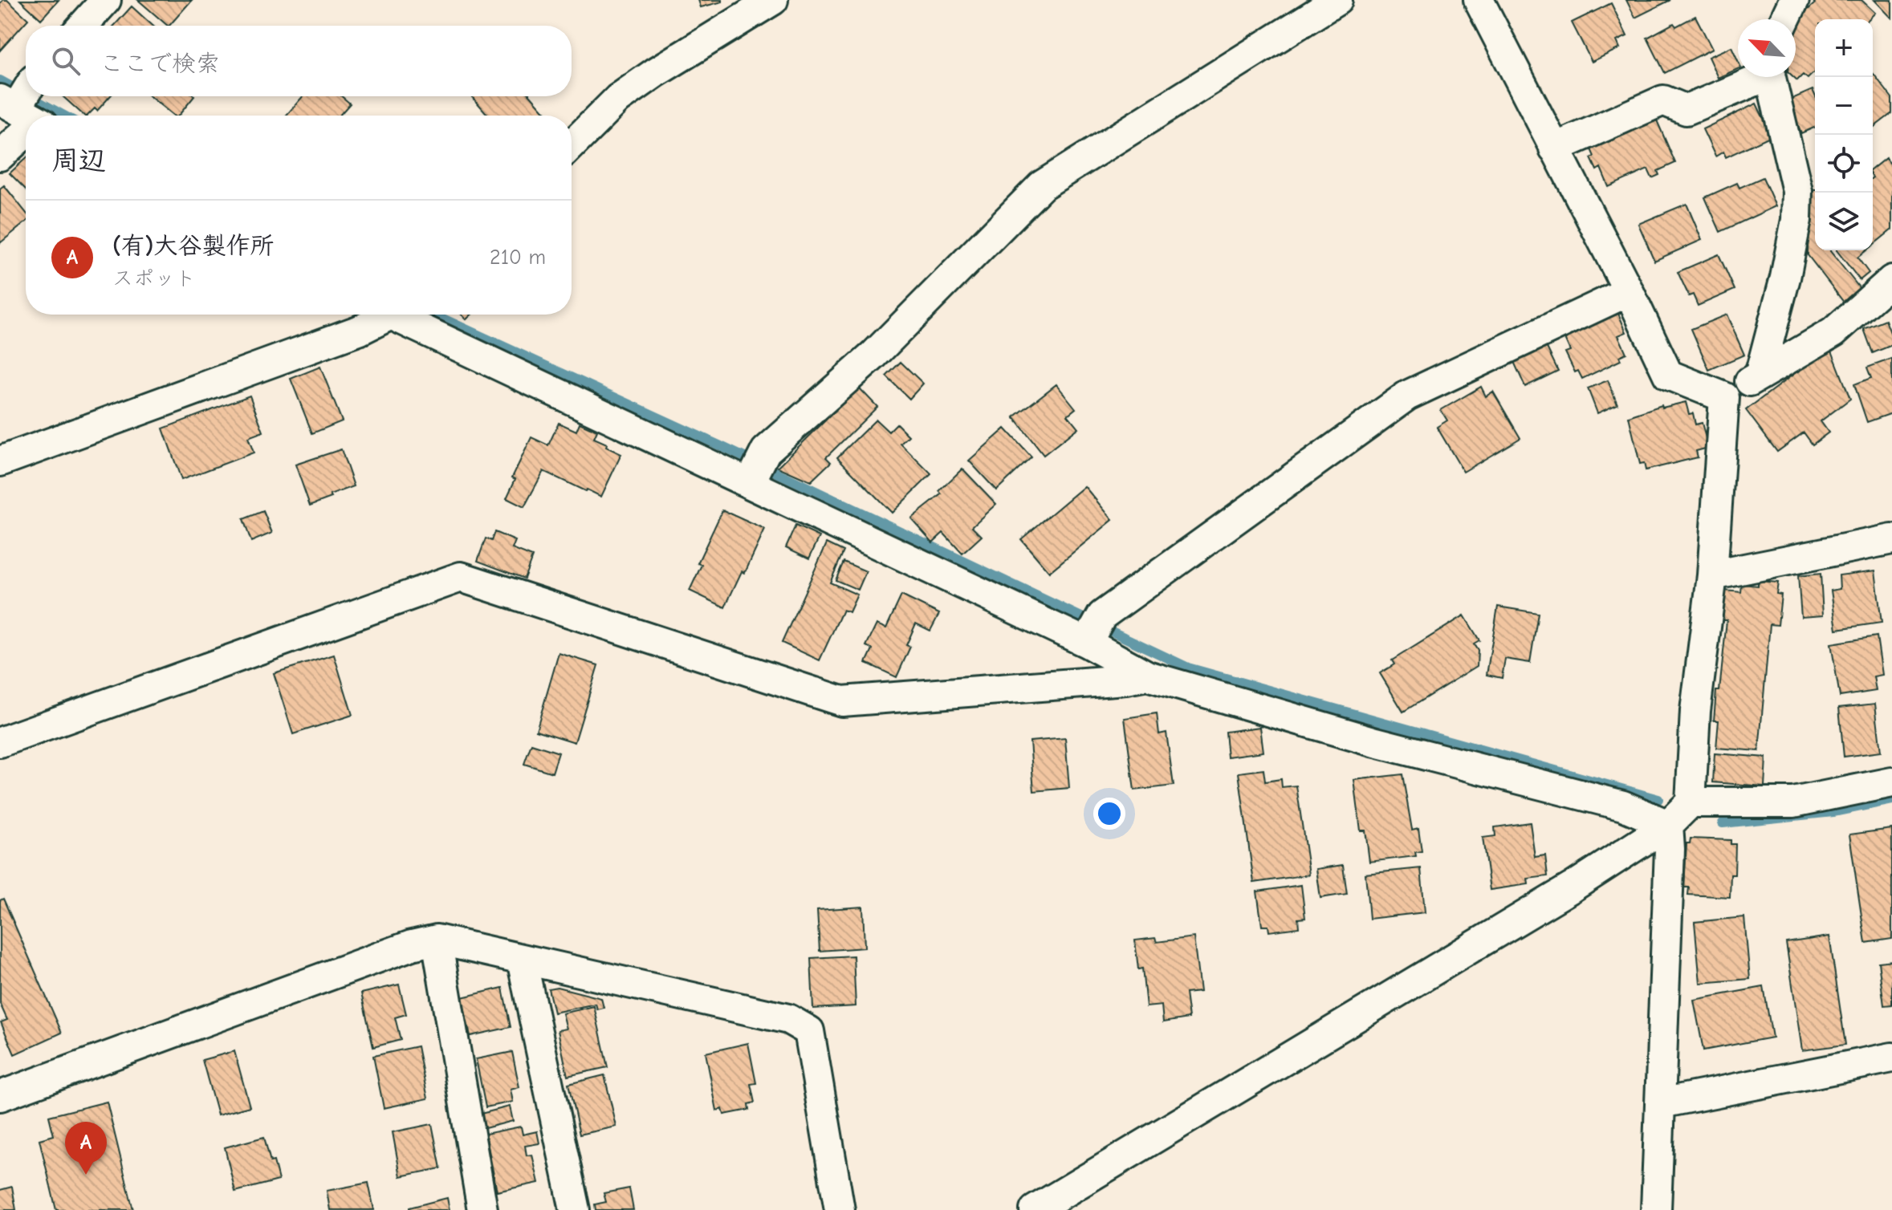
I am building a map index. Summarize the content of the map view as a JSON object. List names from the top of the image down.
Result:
{
  "north": "top left",
  "page": {
    "map_buttons": ["+", "−"],
    "search": "ここで検索",
    "heading": "周辺",
    "list": [
      {
        "mark": "A",
        "name": "(有)大谷製作所",
        "note": "スポット",
        "value": "210 m"
      }
    ],
    "pins": "A"
  }
}
